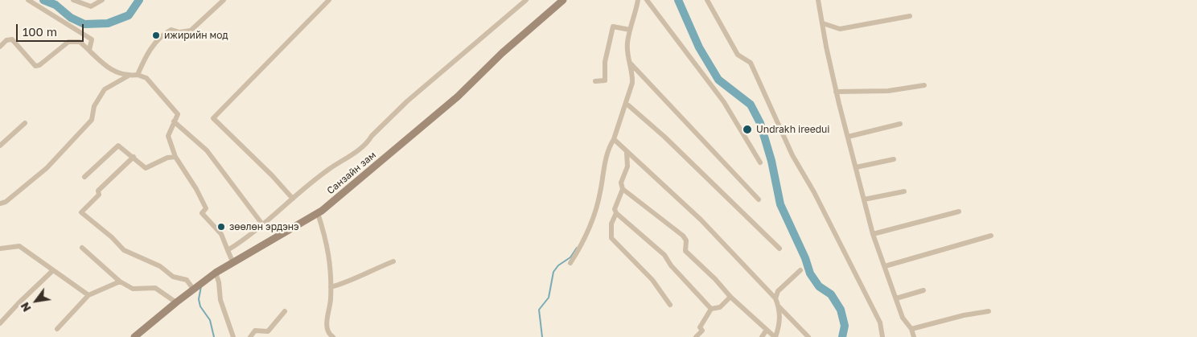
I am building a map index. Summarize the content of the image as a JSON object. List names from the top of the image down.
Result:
{
  "streets": {
    "main road": ["Санзайн зам"]
  },
  "places": ["ижирийн мод", "Undrakh ireedui", "зөөлөн эрдэнэ"],
  "scale_bar": "100 m",
  "north": "bottom left"
}
